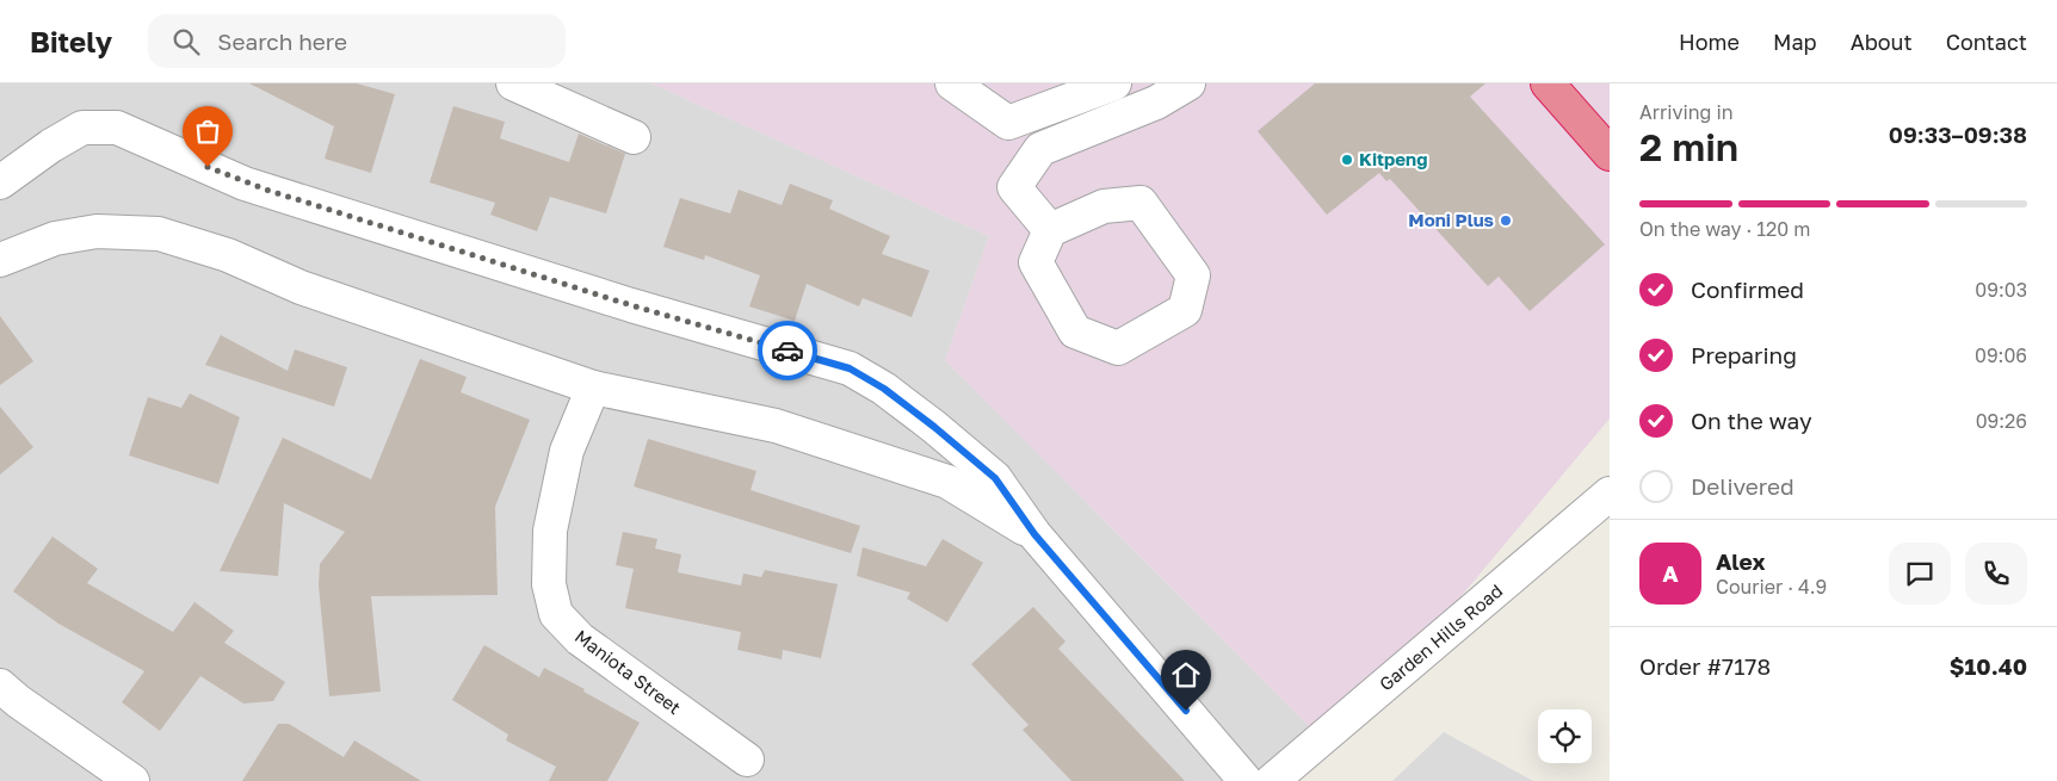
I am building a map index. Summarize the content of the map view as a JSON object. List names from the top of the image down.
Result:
{
  "streets": {
    "street": ["Garden Hills Road", "Maniota Street"]
  },
  "places": ["Kitpeng", "Moni Plus"],
  "page": {
    "header": "Bitely",
    "search": "Search here",
    "nav": [
      "Home",
      "Map",
      "About",
      "Contact"
    ],
    "heading": ["2 min", "Arriving in", "09:33–09:38"],
    "panel": [
      "Alex",
      "Courier · 4.9",
      "Order #7178",
      "$10.40"
    ],
    "bar": "On the way · 120 m",
    "list": [
      ["Confirmed", "09:03"],
      ["Preparing", "09:06"],
      ["On the way", "09:26"],
      "Delivered"
    ],
    "round": "A"
  }
}
